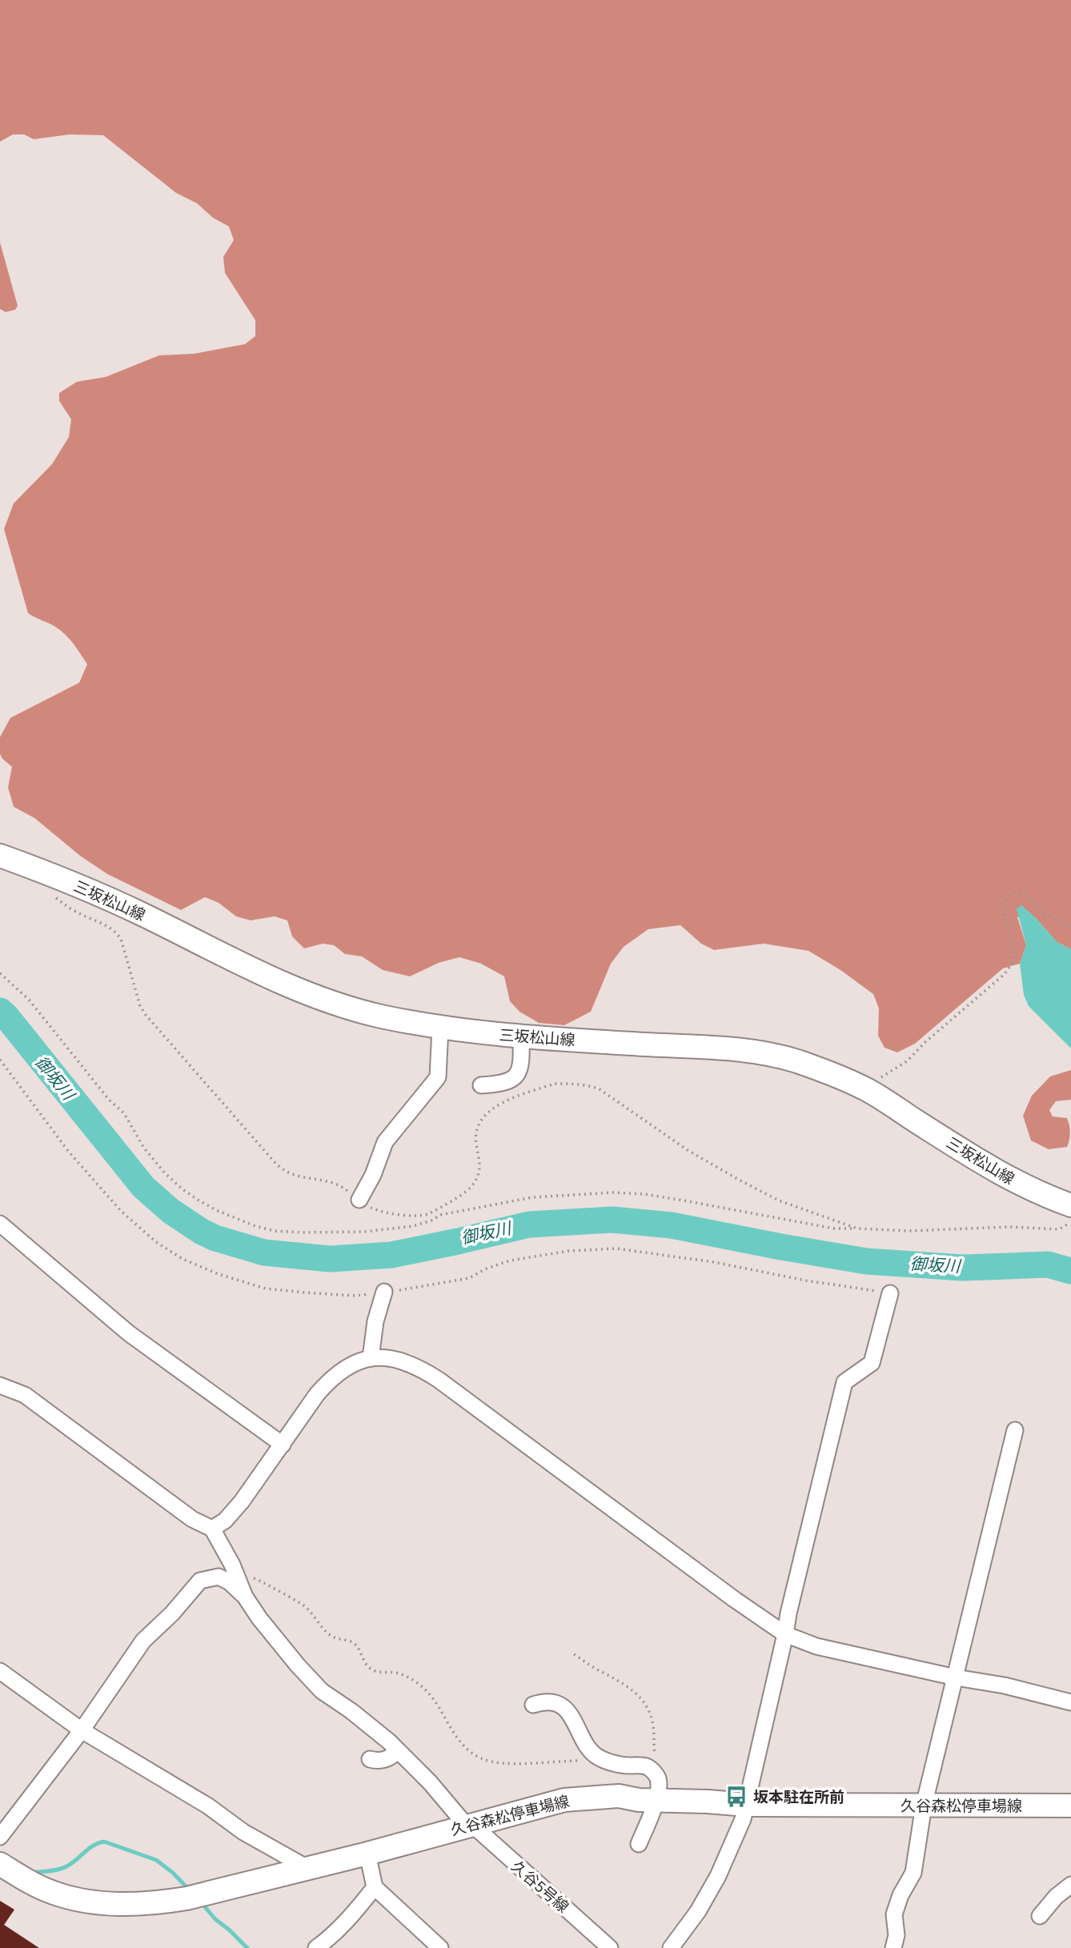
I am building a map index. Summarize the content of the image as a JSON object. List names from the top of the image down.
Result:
{
  "streets": {
    "main road": ["三坂松山線", "久谷森松停車場線"],
    "street": ["久谷5号線"]
  },
  "crossings": [
    ["久谷森松停車場線", "久谷5号線"]
  ],
  "water": ["御坂川"],
  "places": {
    "bus stop": ["坂本駐在所前"]
  }
}
